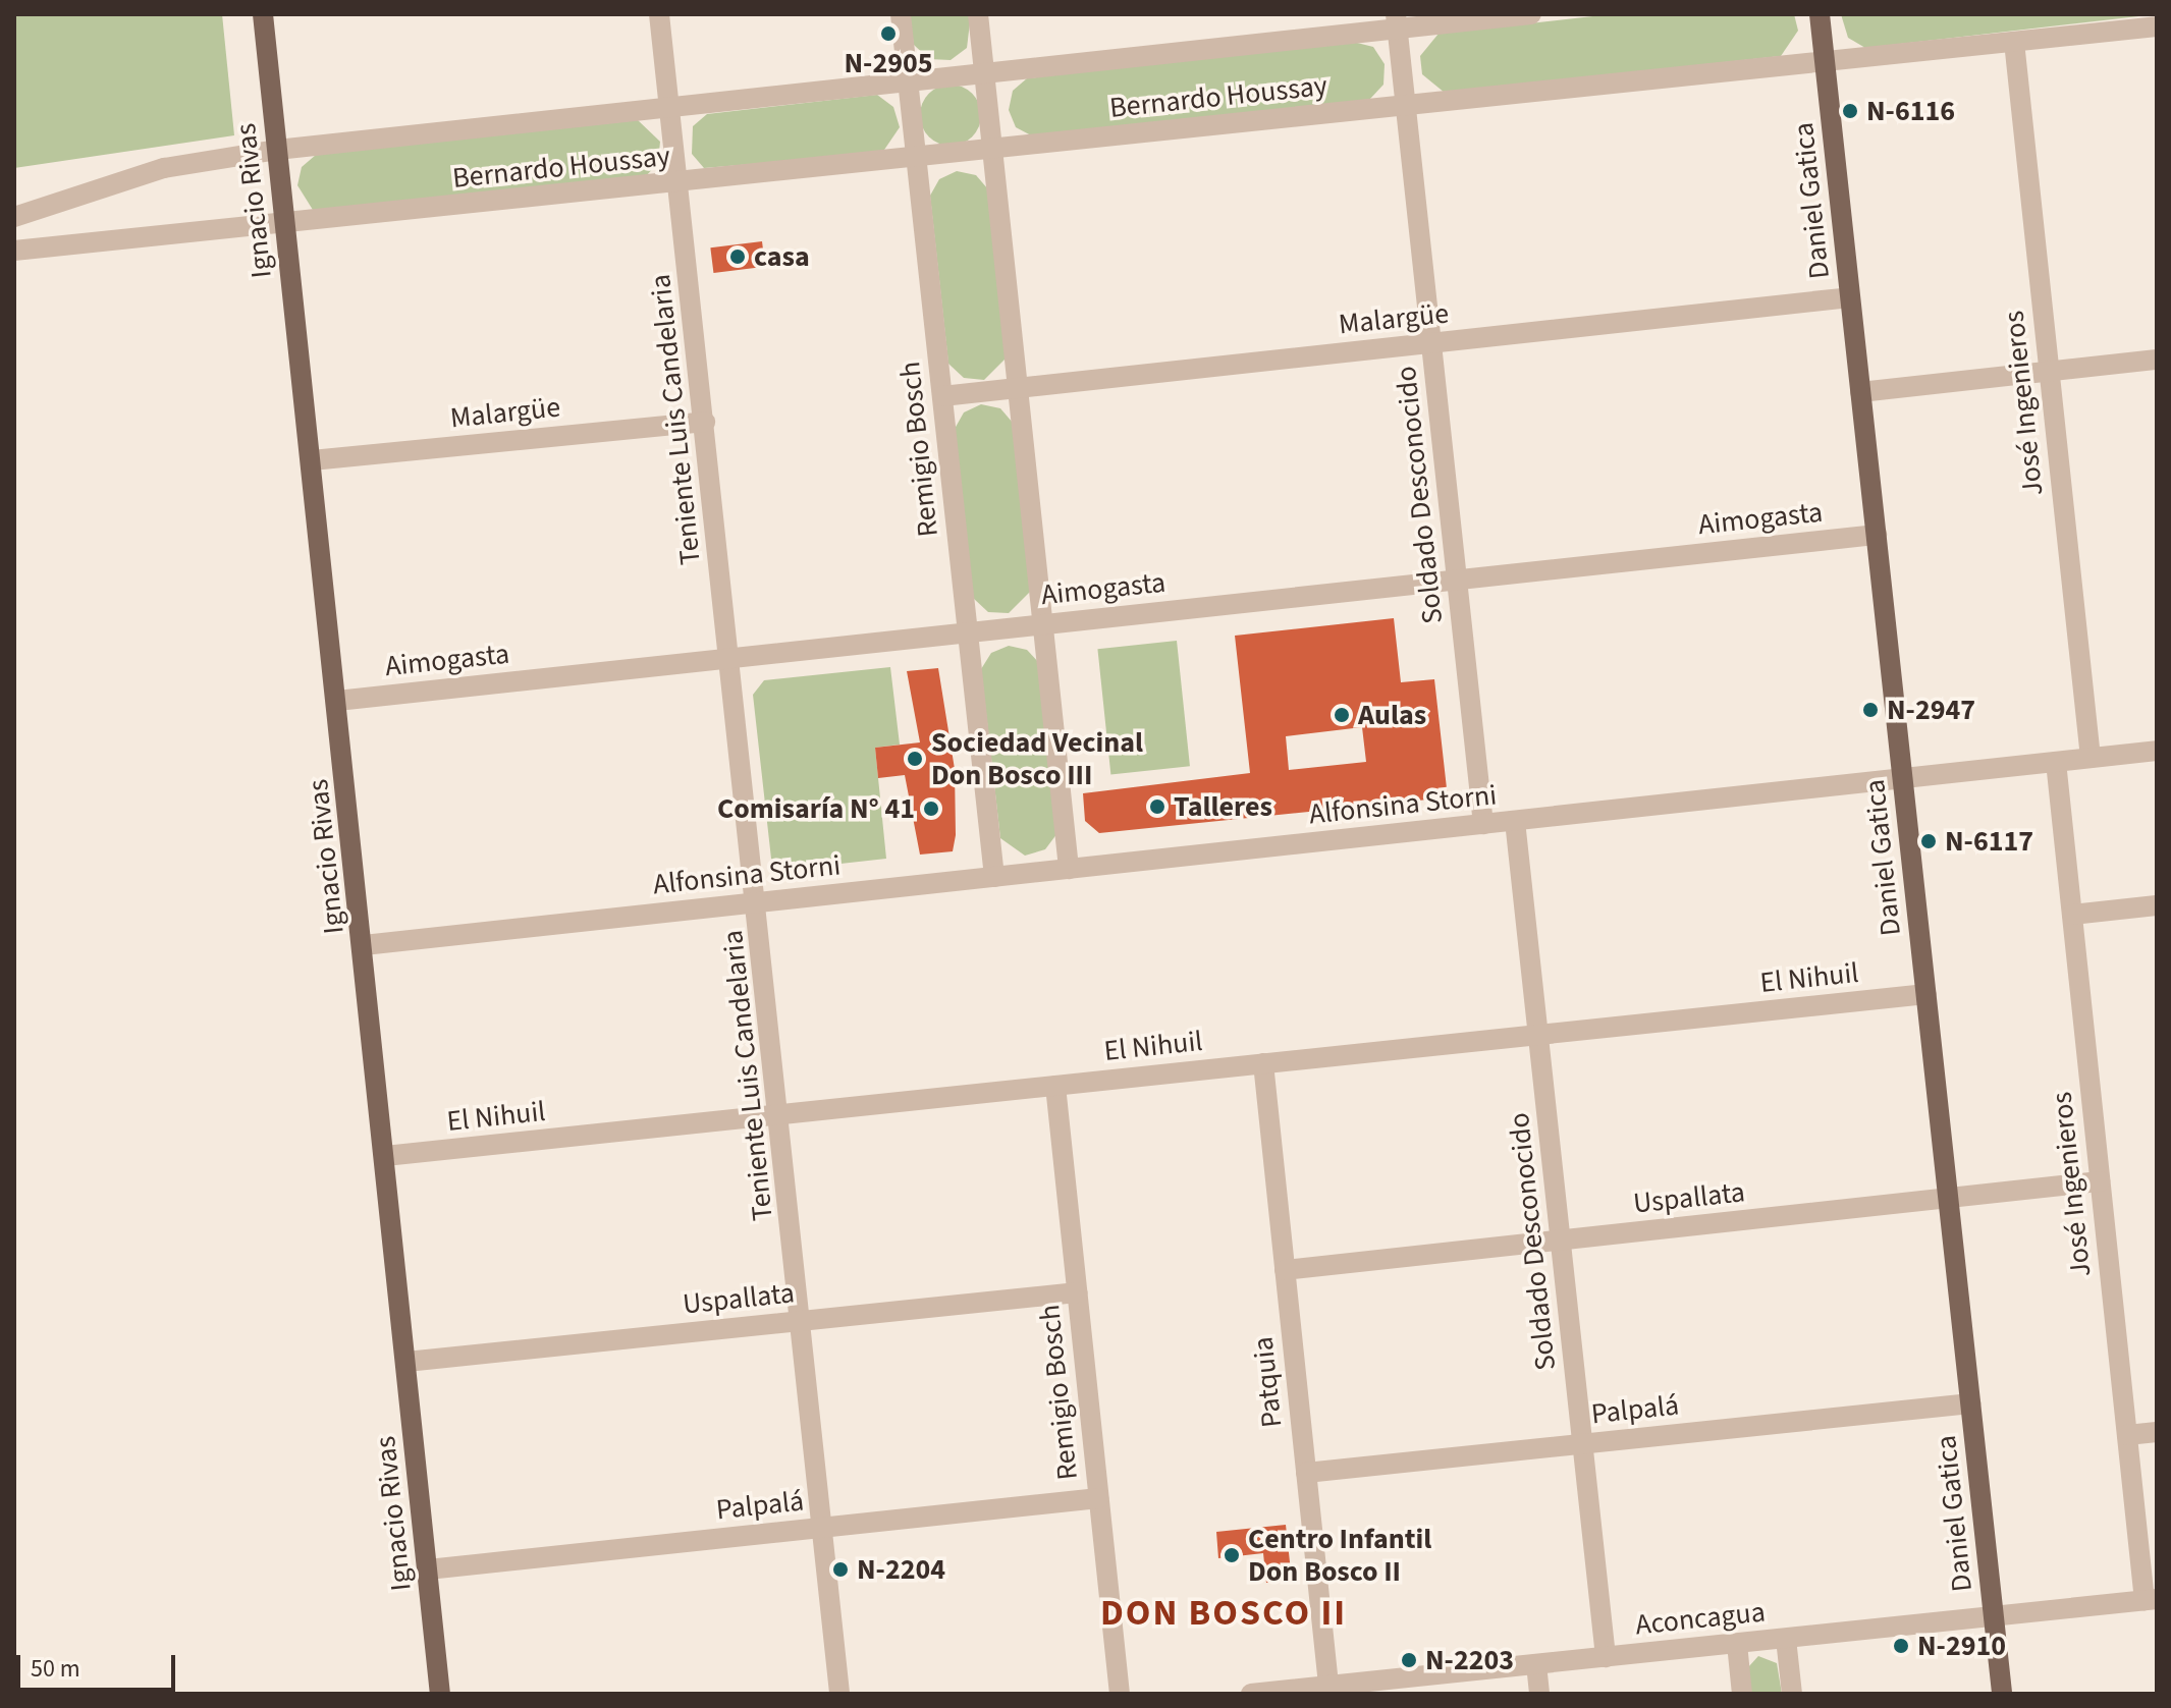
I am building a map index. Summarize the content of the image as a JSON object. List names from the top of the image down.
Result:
{
  "streets": {
    "main road": ["Ignacio Rivas", "Daniel Gatica"],
    "street": [
      "Bernardo Houssay",
      "Malargüe",
      "José Ingenieros",
      "Teniente Luis Candelaria",
      "Remigio Bosch",
      "Soldado Desconocido",
      "Aimogasta",
      "Alfonsina Storni",
      "El Nihuil",
      "Uspallata",
      "Patquia",
      "Palpalá",
      "Aconcagua"
    ]
  },
  "crossings": [
    ["Bernardo Houssay", "Ignacio Rivas"],
    ["Bernardo Houssay", "Daniel Gatica"],
    ["Bernardo Houssay", "José Ingenieros"],
    ["Bernardo Houssay", "Teniente Luis Candelaria"],
    ["Bernardo Houssay", "Remigio Bosch"],
    ["Bernardo Houssay", "Soldado Desconocido"],
    ["Ignacio Rivas", "Malargüe"],
    ["Ignacio Rivas", "Aimogasta"],
    ["Ignacio Rivas", "Alfonsina Storni"],
    ["Ignacio Rivas", "El Nihuil"],
    ["Ignacio Rivas", "Uspallata"],
    ["Ignacio Rivas", "Palpalá"],
    ["Daniel Gatica", "Malargüe"],
    ["Daniel Gatica", "Aimogasta"],
    ["Daniel Gatica", "Alfonsina Storni"],
    ["Daniel Gatica", "El Nihuil"],
    ["Daniel Gatica", "Uspallata"],
    ["Daniel Gatica", "Palpalá"],
    ["Daniel Gatica", "Aconcagua"],
    ["Malargüe", "Teniente Luis Candelaria"],
    ["Malargüe", "Remigio Bosch"],
    ["Malargüe", "Soldado Desconocido"],
    ["José Ingenieros", "Alfonsina Storni"],
    ["José Ingenieros", "Uspallata"],
    ["José Ingenieros", "Aconcagua"],
    ["Teniente Luis Candelaria", "Aimogasta"],
    ["Teniente Luis Candelaria", "Alfonsina Storni"],
    ["Teniente Luis Candelaria", "El Nihuil"],
    ["Teniente Luis Candelaria", "Uspallata"],
    ["Teniente Luis Candelaria", "Palpalá"],
    ["Remigio Bosch", "Aimogasta"],
    ["Remigio Bosch", "Alfonsina Storni"],
    ["Remigio Bosch", "El Nihuil"],
    ["Remigio Bosch", "Uspallata"],
    ["Remigio Bosch", "Palpalá"],
    ["Soldado Desconocido", "Aimogasta"],
    ["Soldado Desconocido", "Alfonsina Storni"],
    ["Soldado Desconocido", "El Nihuil"],
    ["Soldado Desconocido", "Uspallata"],
    ["Soldado Desconocido", "Palpalá"],
    ["Soldado Desconocido", "Aconcagua"],
    ["El Nihuil", "Patquia"],
    ["Uspallata", "Patquia"],
    ["Patquia", "Palpalá"],
    ["Patquia", "Aconcagua"]
  ],
  "districts": ["DON BOSCO II"],
  "places": [
    "N-2905",
    "N-6116",
    "casa",
    "N-2947",
    "Aulas",
    "Sociedad Vecinal Don Bosco III",
    "Talleres",
    "Comisaría N° 41",
    "N-6117",
    "Centro Infantil Don Bosco II",
    "N-2204",
    "N-2910",
    "N-2203"
  ],
  "scale_bar": "50 m"
}
